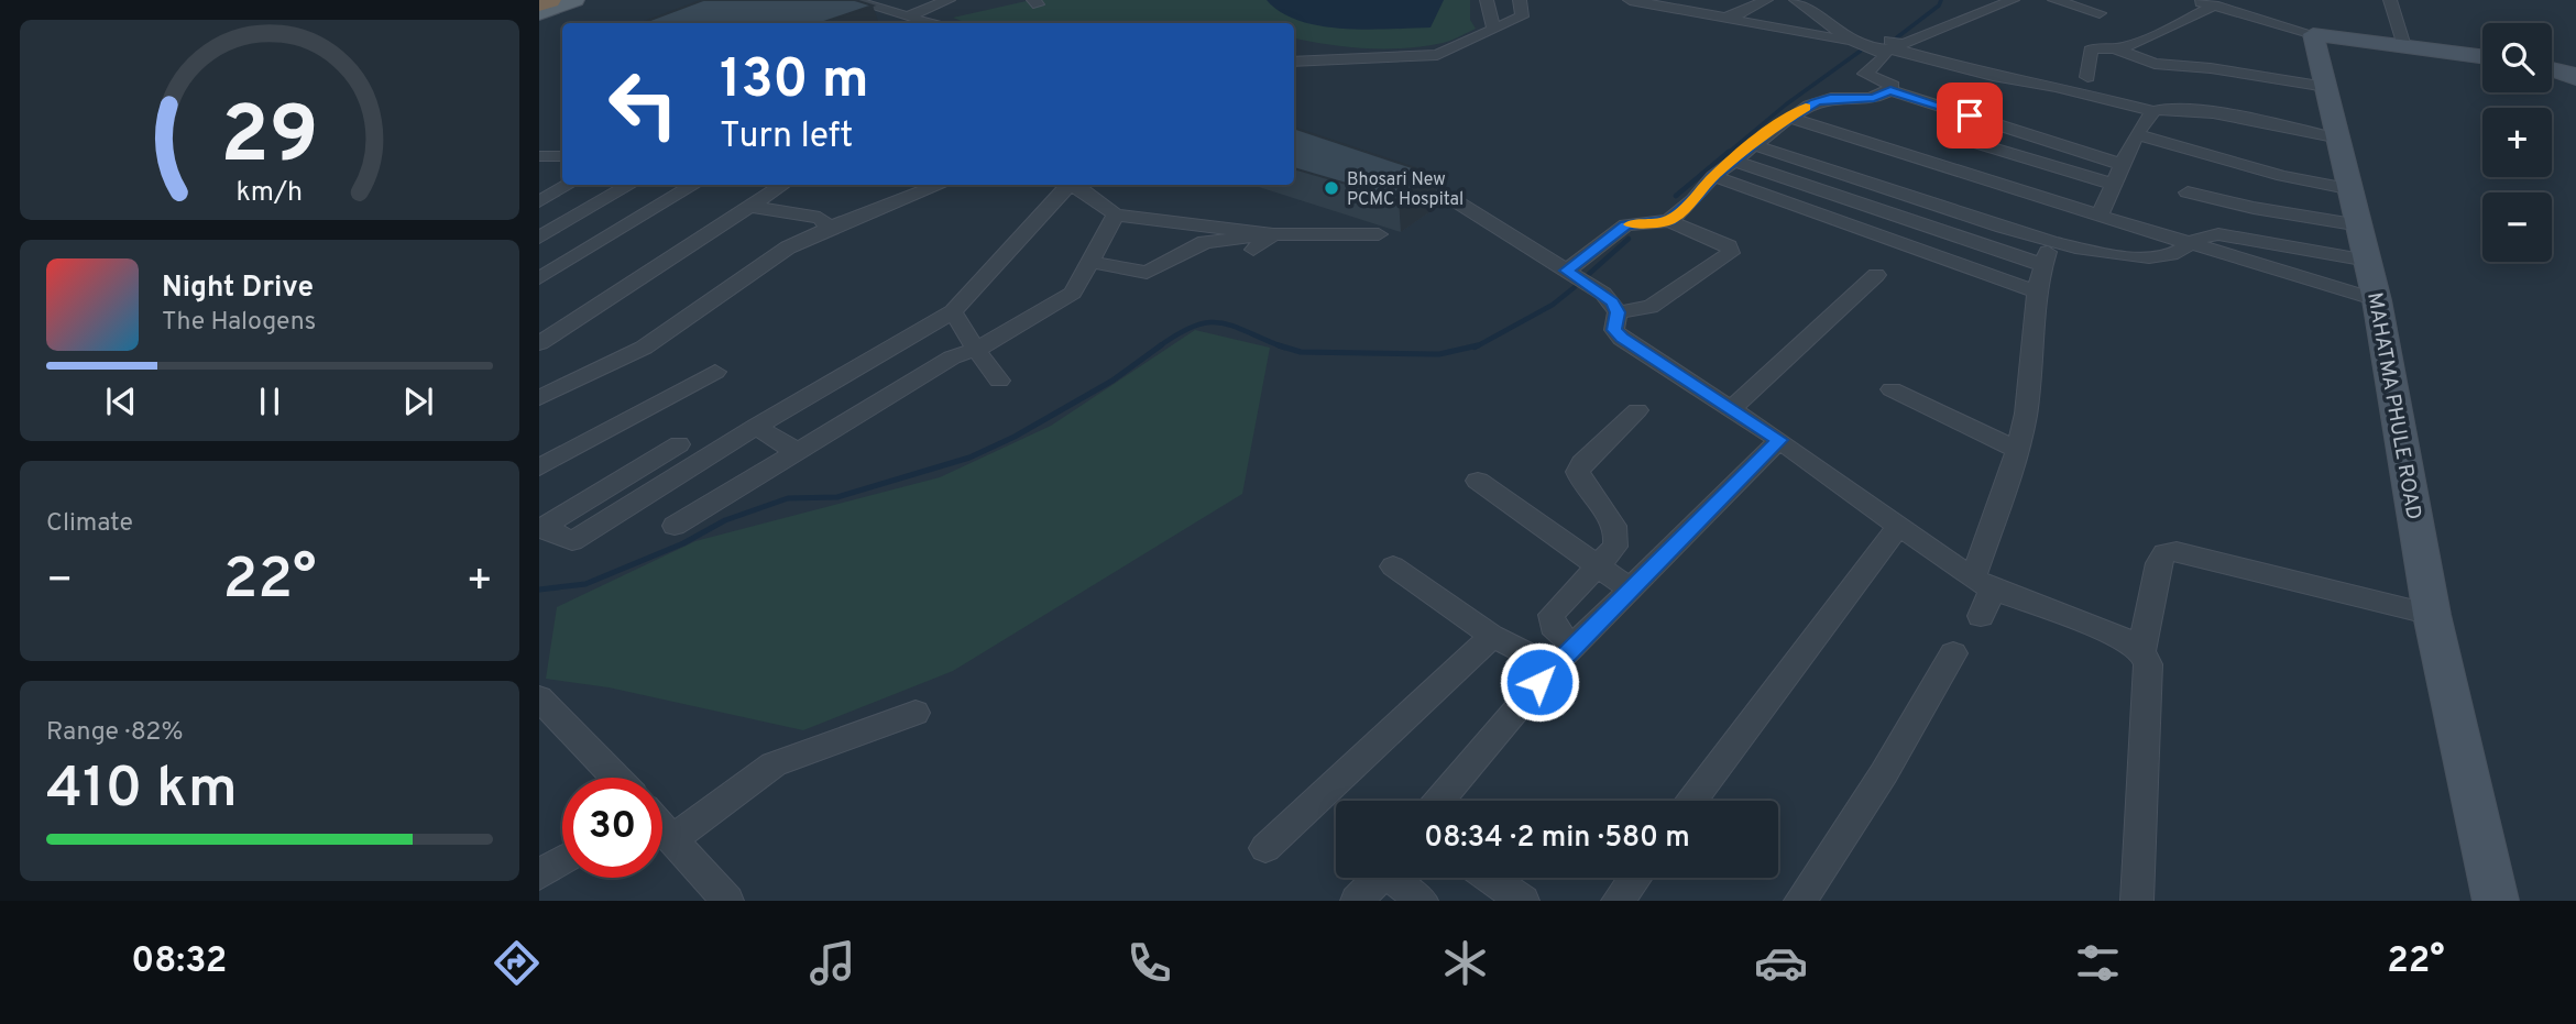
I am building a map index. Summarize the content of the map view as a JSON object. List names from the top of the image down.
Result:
{
  "streets": {
    "street": ["MAHATMA PHULE ROAD"]
  },
  "places": ["Bhosari New PCMC Hospital"],
  "page": {
    "map_buttons": ["+", "−"],
    "turn": ["130 m", "Turn left"],
    "song": ["Night Drive", "The Halogens"],
    "tile": [
      "Climate",
      ["Range · 82%", "410 km"]
    ],
    "heat": ["−", "22°", "+"],
    "limit": "30",
    "trip": "08:34 · 2 min · 580 m",
    "tabs": ["08:32", "22°"],
    "gauge": ["29", "km/h"]
  }
}
